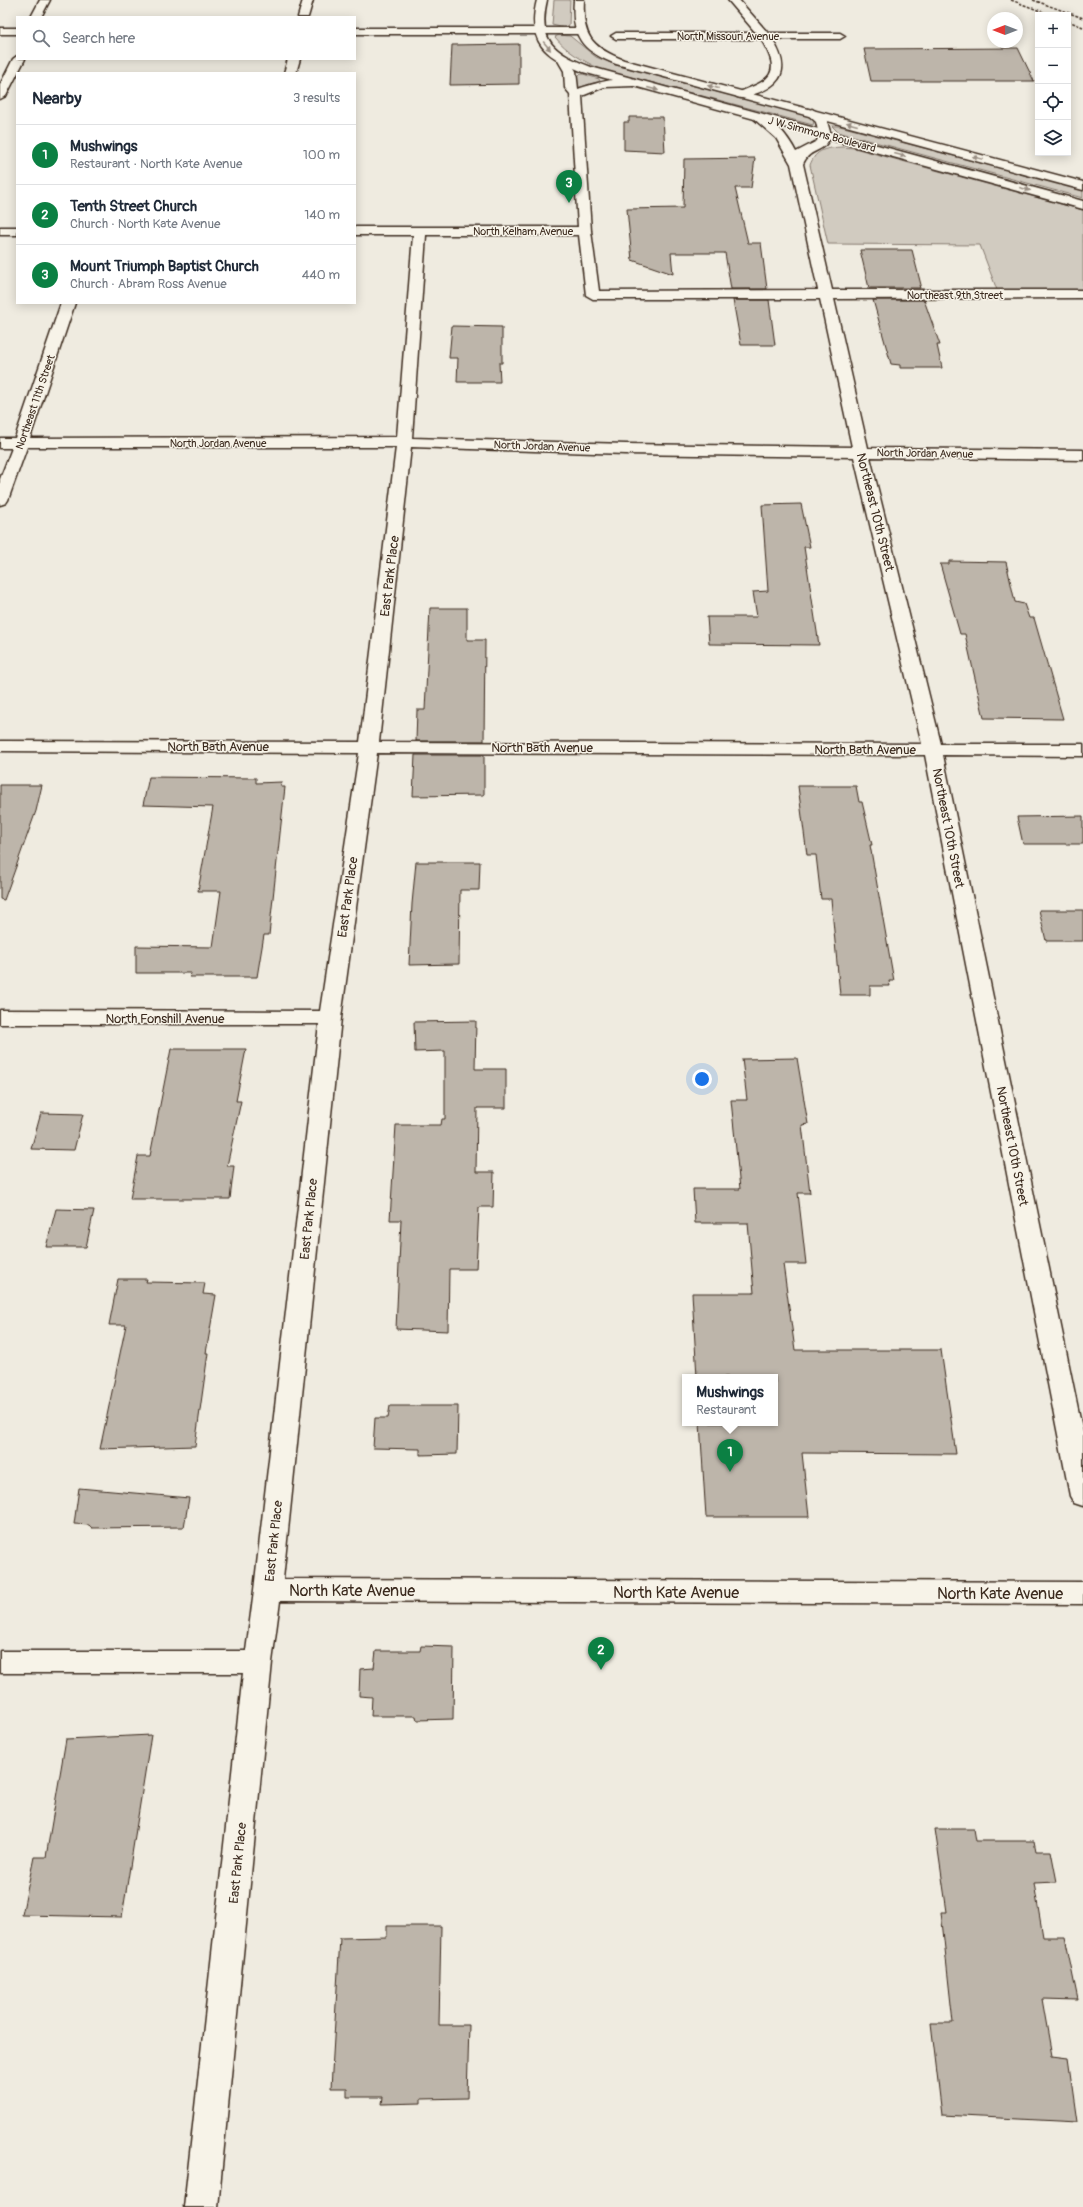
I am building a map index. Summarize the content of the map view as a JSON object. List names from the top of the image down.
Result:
{
  "streets": {
    "street": [
      "North Missouri Avenue",
      "J W Simmons Boulevard",
      "North Kelham Avenue",
      "Northeast 9th Street",
      "Northeast 11th Street",
      "North Jordan Avenue",
      "Northeast 10th Street",
      "East Park Place",
      "North Bath Avenue",
      "North Fonshill Avenue",
      "North Kate Avenue"
    ]
  },
  "crossings": [
    ["J W Simmons Boulevard", "Northeast 10th Street"],
    ["North Kelham Avenue", "Northeast 9th Street"],
    ["North Kelham Avenue", "Northeast 10th Street"],
    ["North Kelham Avenue", "East Park Place"],
    ["Northeast 9th Street", "Northeast 10th Street"],
    ["Northeast 11th Street", "North Jordan Avenue"],
    ["North Jordan Avenue", "Northeast 10th Street"],
    ["North Jordan Avenue", "East Park Place"],
    ["Northeast 10th Street", "North Bath Avenue"],
    ["East Park Place", "North Bath Avenue"],
    ["East Park Place", "North Fonshill Avenue"],
    ["East Park Place", "North Kate Avenue"]
  ],
  "north": "left",
  "page": {
    "map_buttons": ["+", "−"],
    "search": "Search here",
    "heading": ["Nearby", "3 results"],
    "list": [
      {
        "mark": "1",
        "name": "Mushwings",
        "note": "Restaurant · North Kate Avenue",
        "value": "100 m"
      },
      {
        "mark": "2",
        "name": "Tenth Street Church",
        "note": "Church · North Kate Avenue",
        "value": "140 m"
      },
      {
        "mark": "3",
        "name": "Mount Triumph Baptist Church",
        "note": "Church · Abram Ross Avenue",
        "value": "440 m"
      }
    ],
    "pins": ["3", "1", "2"],
    "popup": ["Mushwings", "Restaurant"]
  }
}
